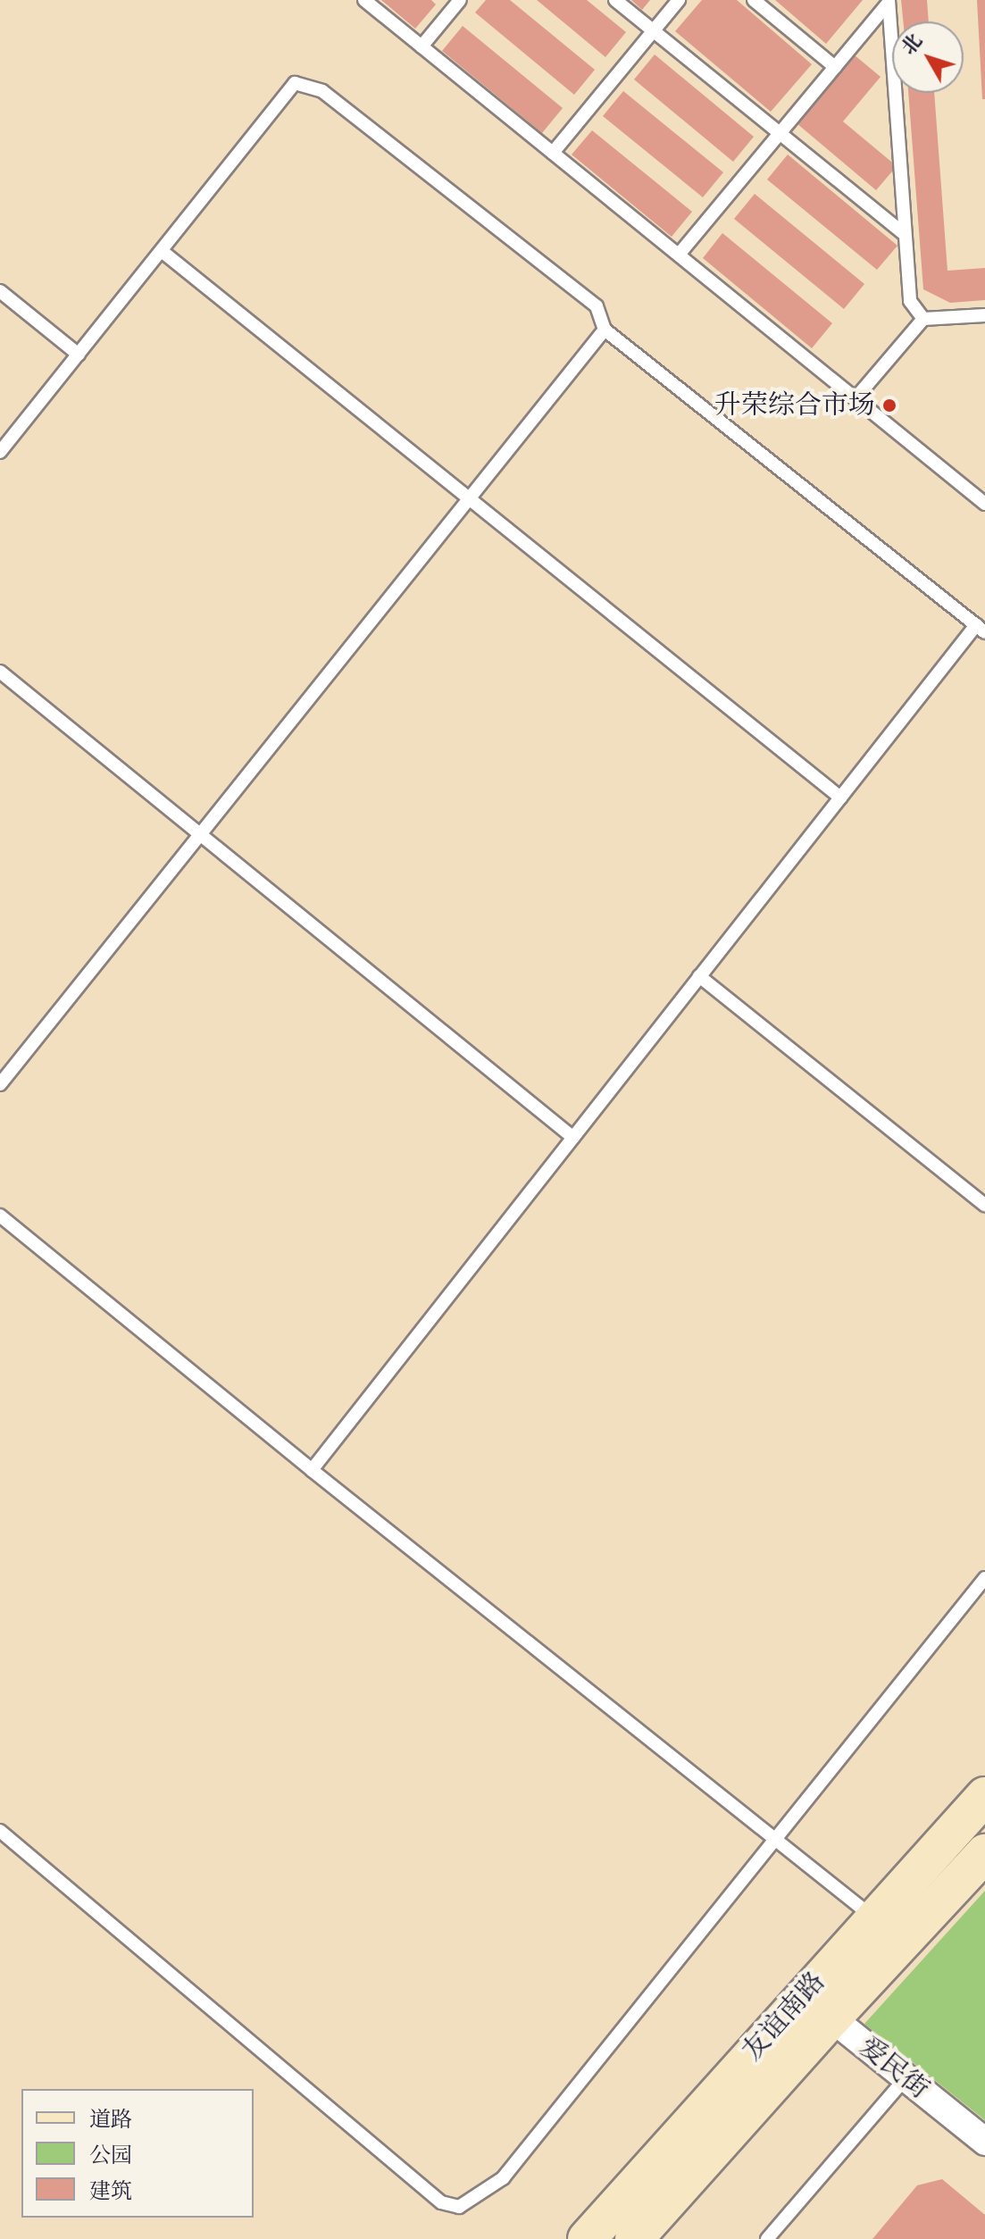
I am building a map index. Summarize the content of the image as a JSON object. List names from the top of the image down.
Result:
{
  "streets": {
    "main road": ["友谊南路"],
    "street": ["爱民街"]
  },
  "crossings": [
    ["友谊南路", "爱民街"]
  ],
  "places": ["升荣综合市场"],
  "legend": ["道路", "公园", "建筑"],
  "north": "top left"
}
